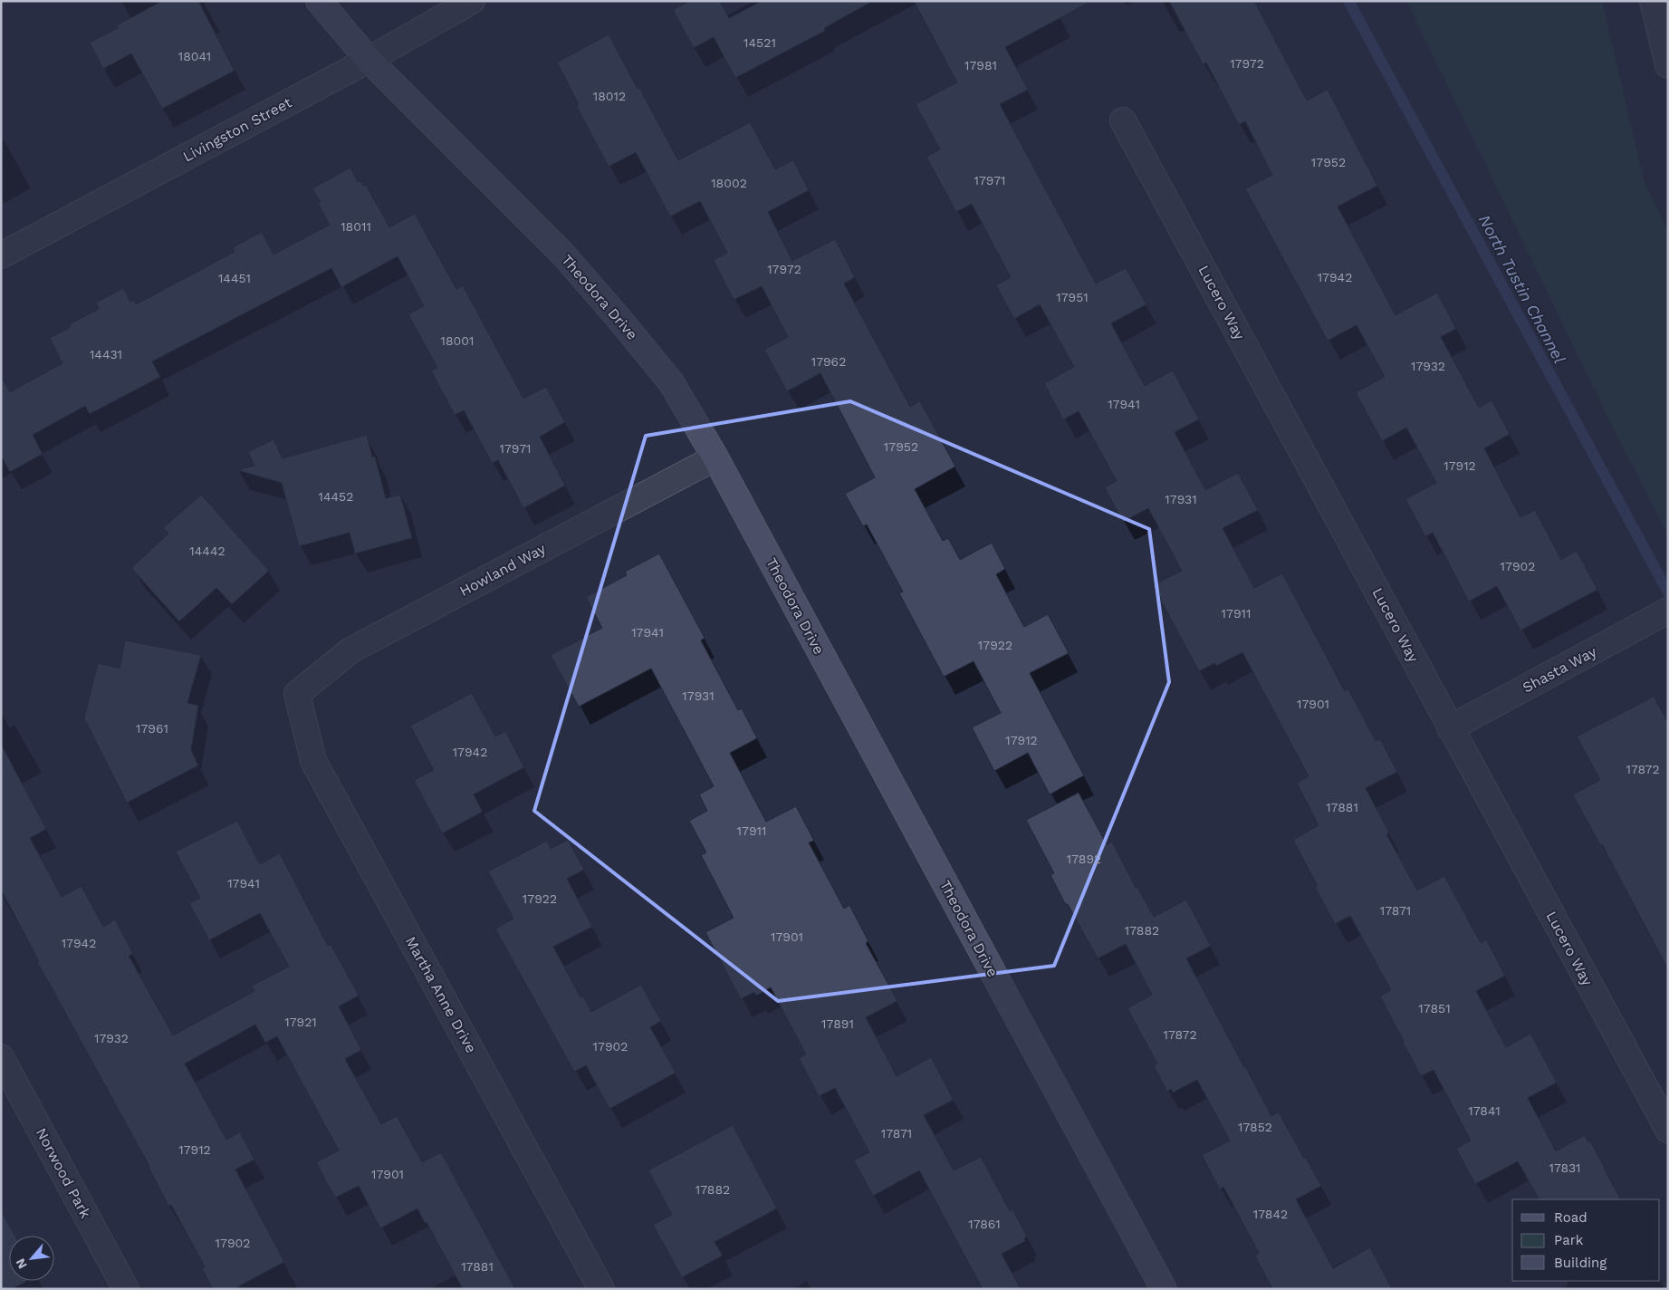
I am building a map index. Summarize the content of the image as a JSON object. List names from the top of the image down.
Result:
{
  "streets": {
    "street": [
      "Livingston Street",
      "Theodora Drive",
      "Lucero Way",
      "Howland Way",
      "Shasta Way",
      "Martha Anne Drive",
      "Norwood Park"
    ]
  },
  "crossings": [
    ["Livingston Street", "Theodora Drive"],
    ["Theodora Drive", "Howland Way"],
    ["Lucero Way", "Shasta Way"],
    ["Howland Way", "Martha Anne Drive"]
  ],
  "water": ["North Tustin Channel"],
  "house_numbers": [
    "14521",
    "18041",
    "17972",
    "17981",
    "18012",
    "17952",
    "17971",
    "18002",
    "18011",
    "17972",
    "17942",
    "14451",
    "17951",
    "18001",
    "14431",
    "17962",
    "17932",
    "17941",
    "17952",
    "17971",
    "17912",
    "14452",
    "17931",
    "14442",
    "17902",
    "17911",
    "17941",
    "17922",
    "17931",
    "17901",
    "17961",
    "17912",
    "17942",
    "17872",
    "17881",
    "17911",
    "17892",
    "17941",
    "17922",
    "17871",
    "17882",
    "17901",
    "17942",
    "17851",
    "17921",
    "17891",
    "17872",
    "17932",
    "17902",
    "17841",
    "17852",
    "17871",
    "17912",
    "17831",
    "17901",
    "17882",
    "17842",
    "17861",
    "17902",
    "17881"
  ],
  "legend": ["Road", "Park", "Building"],
  "north": "bottom left"
}
